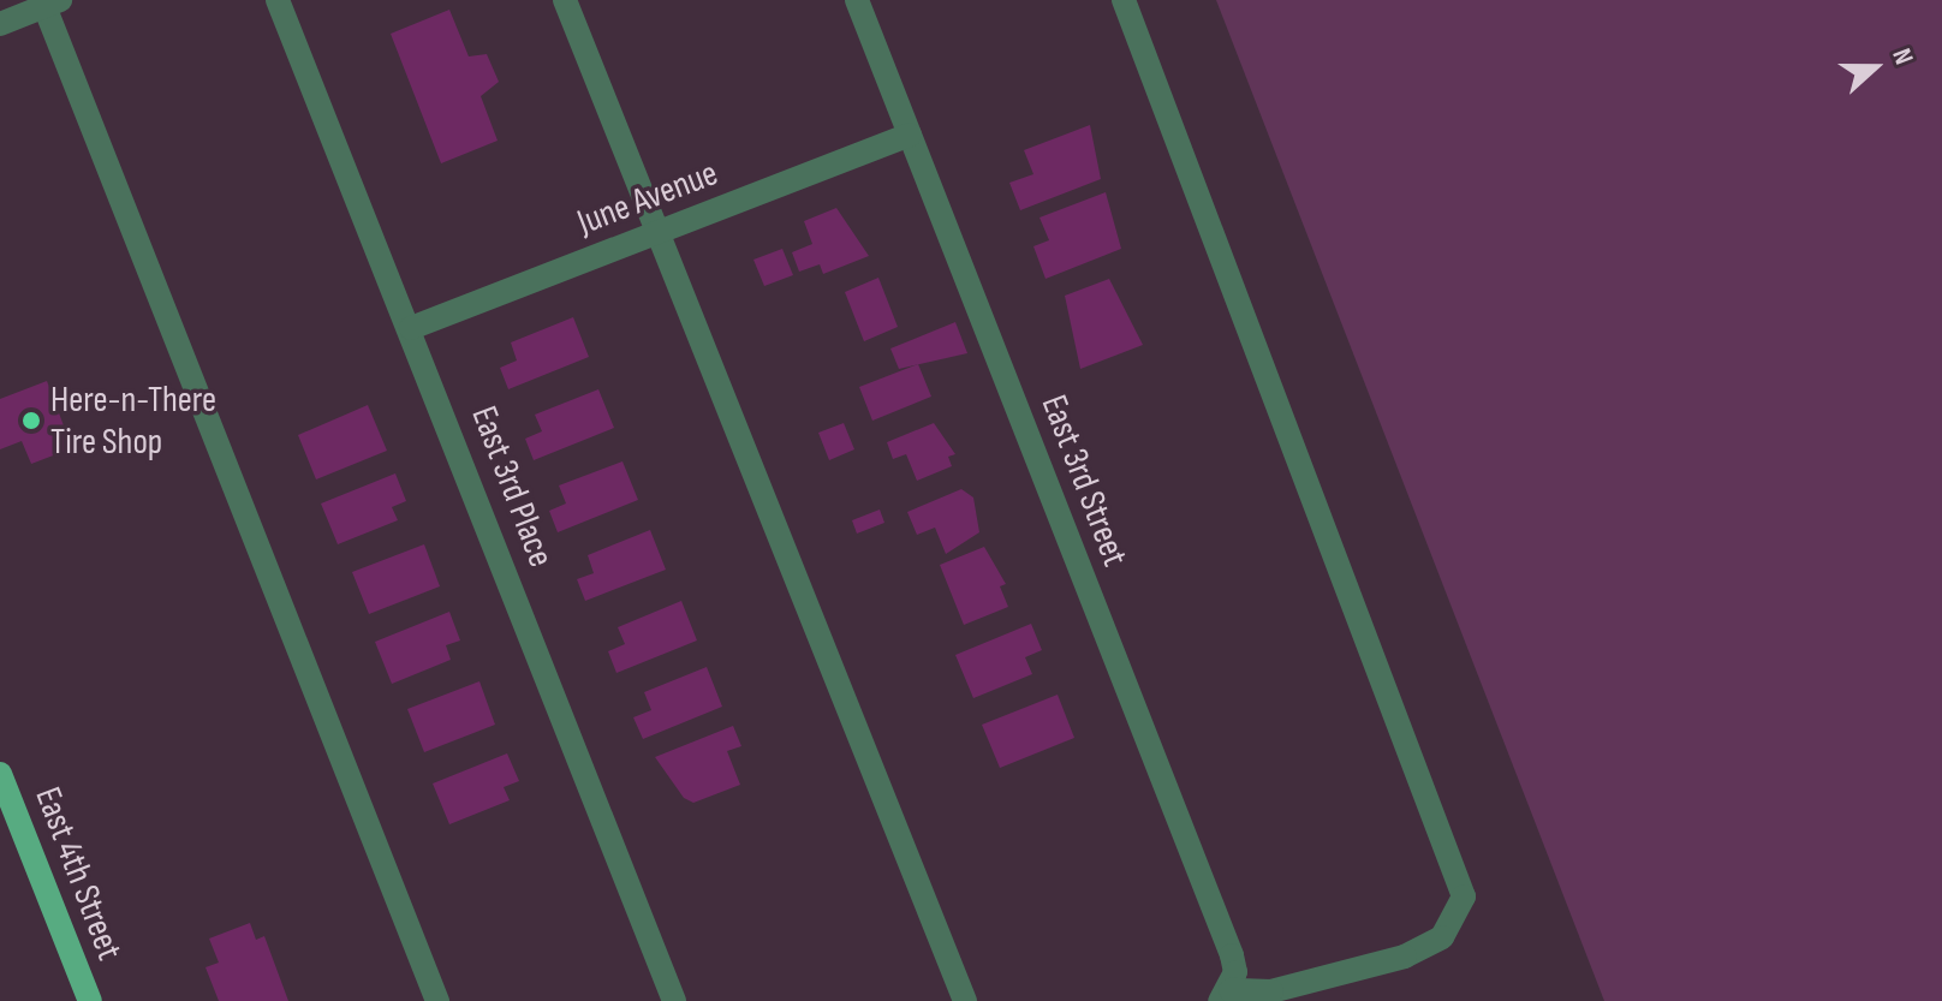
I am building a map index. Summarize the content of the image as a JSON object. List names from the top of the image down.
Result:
{
  "streets": {
    "main road": ["East 4th Street"],
    "street": ["June Avenue", "East 3rd Street", "East 3rd Place"]
  },
  "crossings": [
    ["June Avenue", "East 3rd Street"],
    ["June Avenue", "East 3rd Place"]
  ],
  "places": ["Here-n-There Tire Shop"],
  "north": "right"
}
